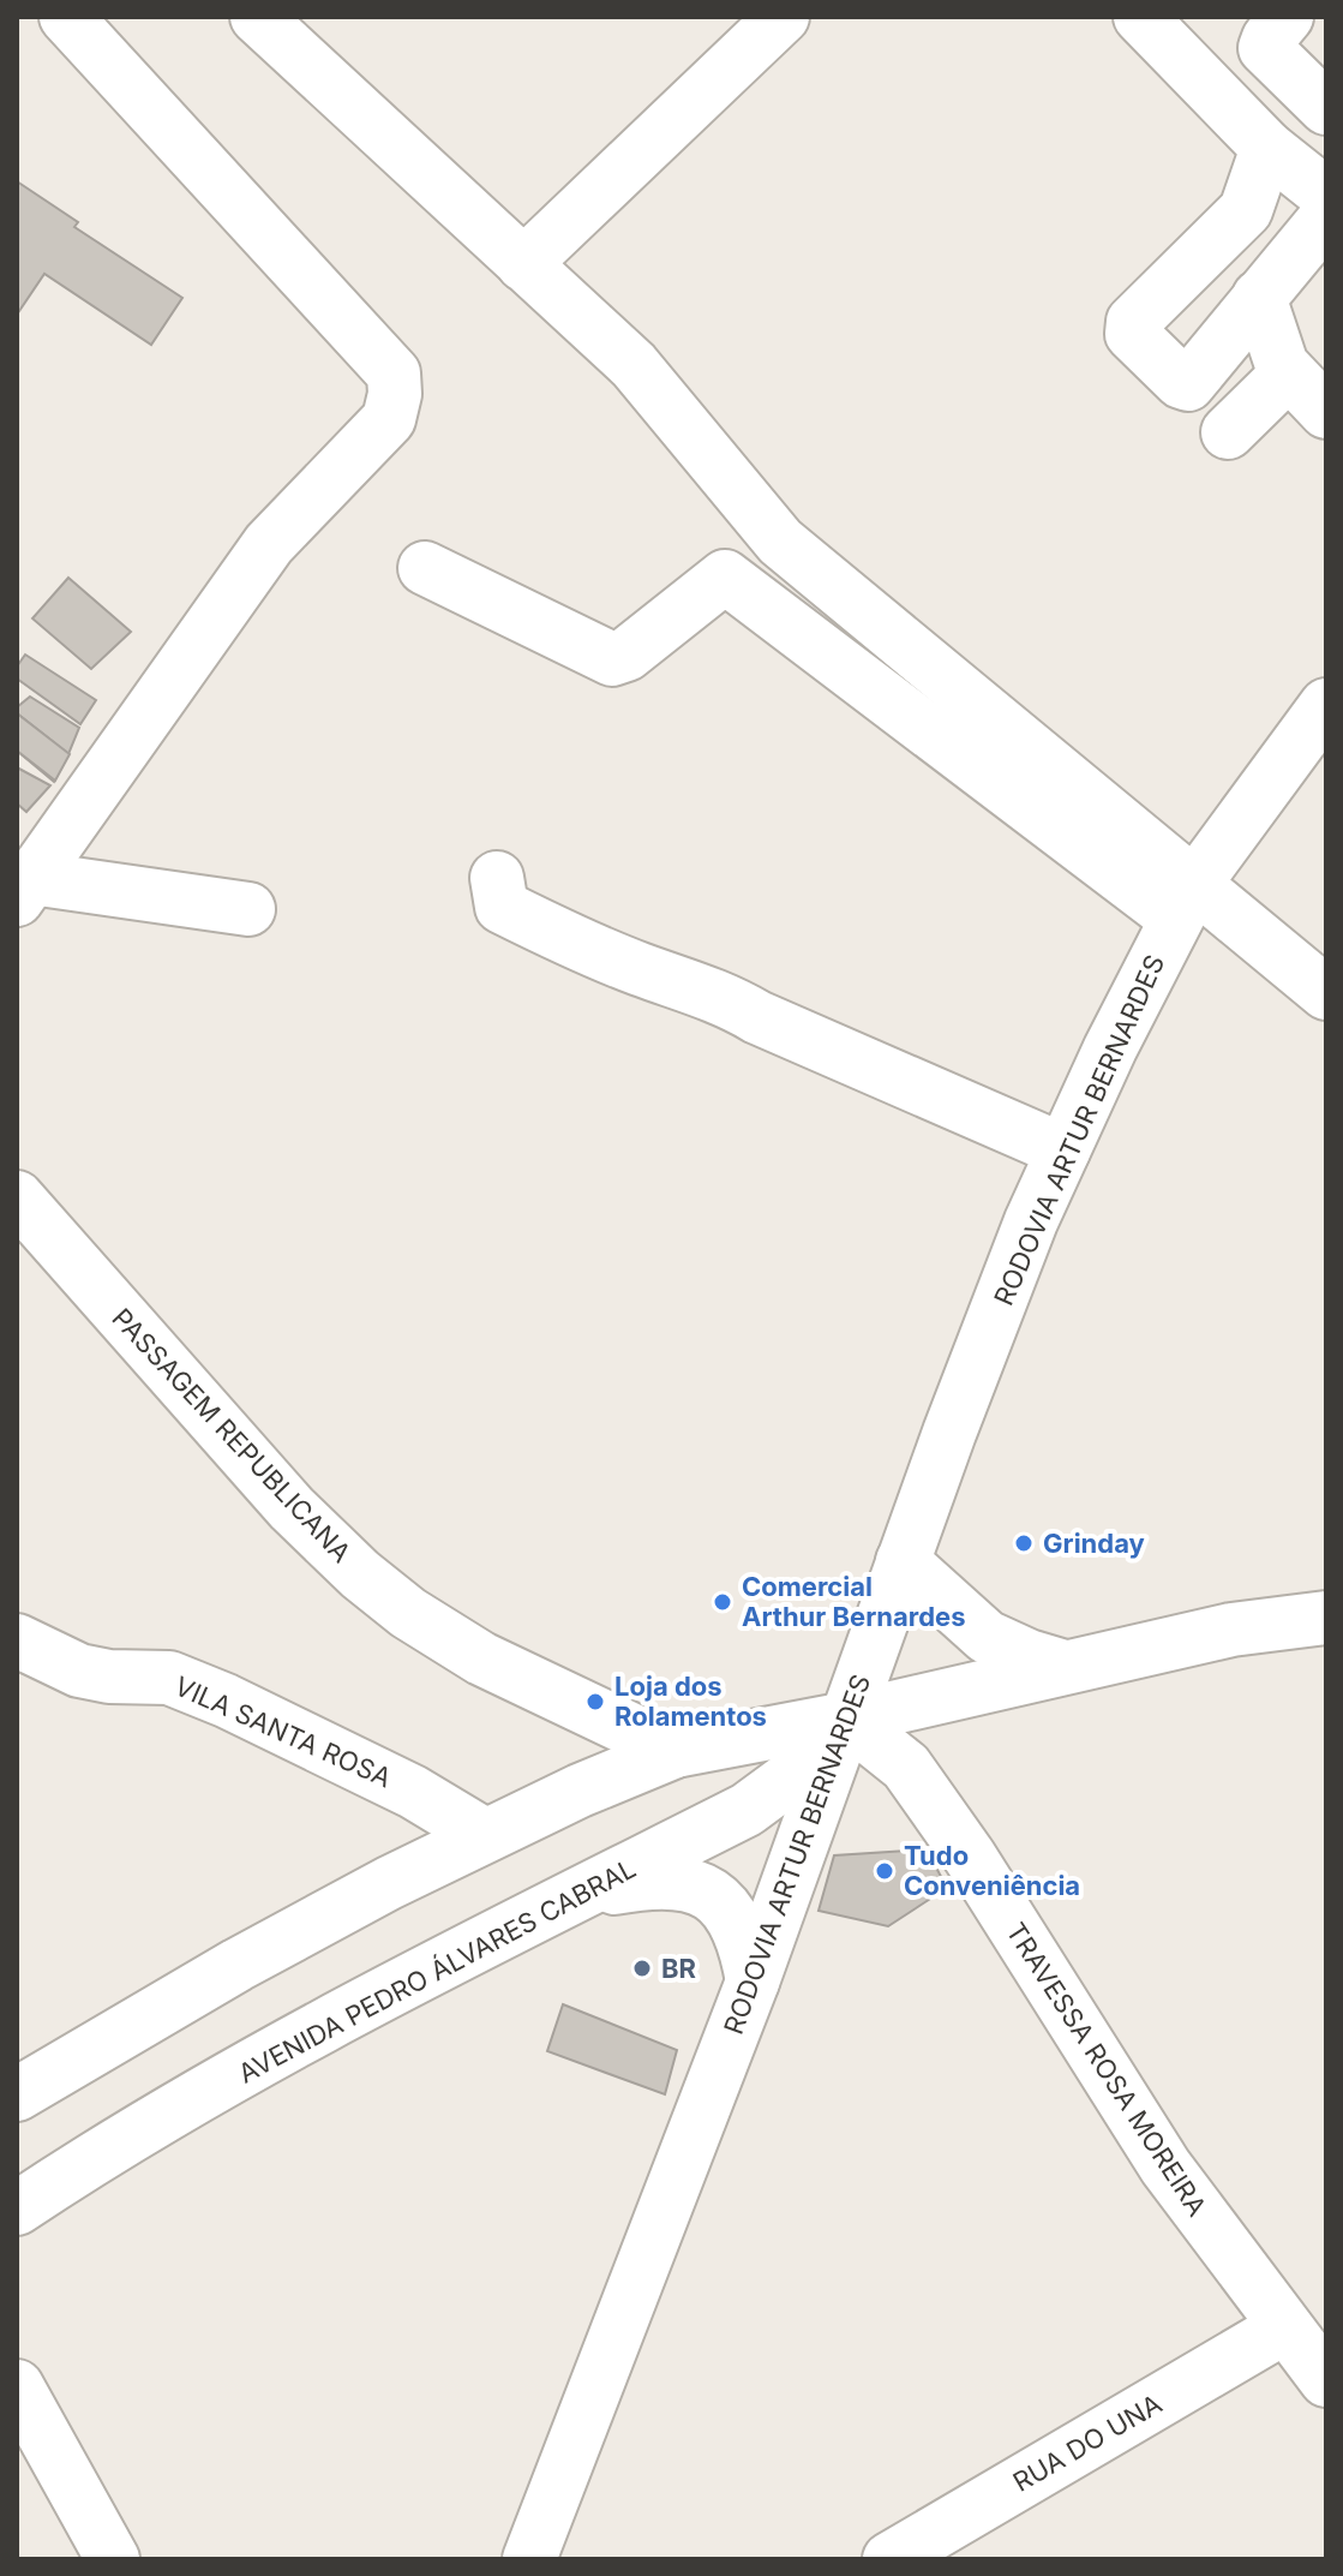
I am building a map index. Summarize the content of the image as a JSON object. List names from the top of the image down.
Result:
{
  "streets": {
    "main road": [
      "RODOVIA ARTUR BERNARDES",
      "PASSAGEM REPUBLICANA",
      "VILA SANTA ROSA",
      "AVENIDA PEDRO ÁLVARES CABRAL",
      "TRAVESSA ROSA MOREIRA",
      "RUA DO UNA"
    ]
  },
  "crossings": [
    ["RODOVIA ARTUR BERNARDES", "AVENIDA PEDRO ÁLVARES CABRAL"],
    ["RODOVIA ARTUR BERNARDES", "TRAVESSA ROSA MOREIRA"],
    ["AVENIDA PEDRO ÁLVARES CABRAL", "TRAVESSA ROSA MOREIRA"],
    ["TRAVESSA ROSA MOREIRA", "RUA DO UNA"]
  ],
  "places": [
    "Grinday",
    "Comercial Arthur Bernardes",
    "Loja dos Rolamentos",
    "Tudo Conveniência",
    "BR"
  ]
}
